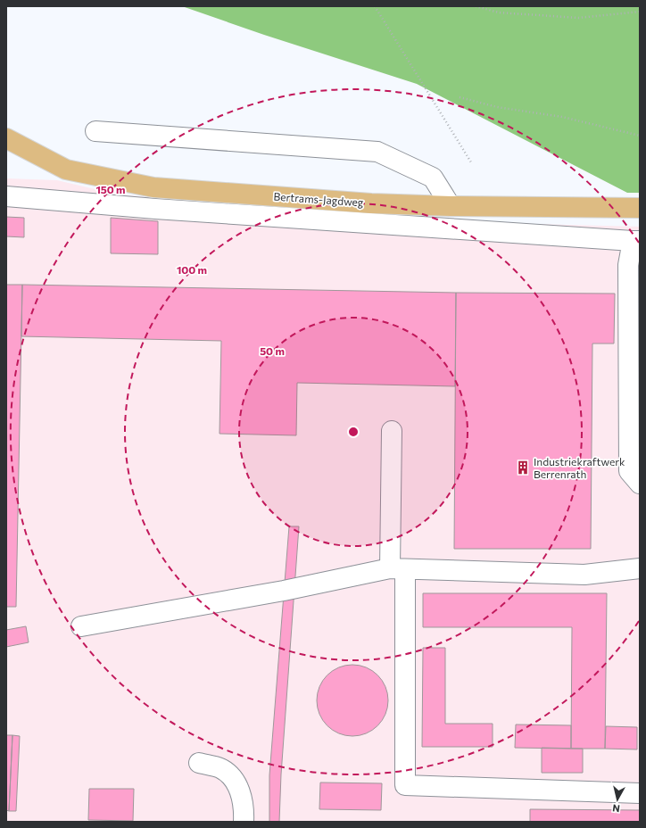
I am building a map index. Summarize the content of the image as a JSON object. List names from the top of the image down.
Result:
{
  "streets": {
    "main road": ["Bertrams-Jagdweg"]
  },
  "places": {
    "building": ["Industriekraftwerk Berrenrath"]
  },
  "north": "bottom",
  "rings": ["150 m", "100 m", "50 m"]
}
